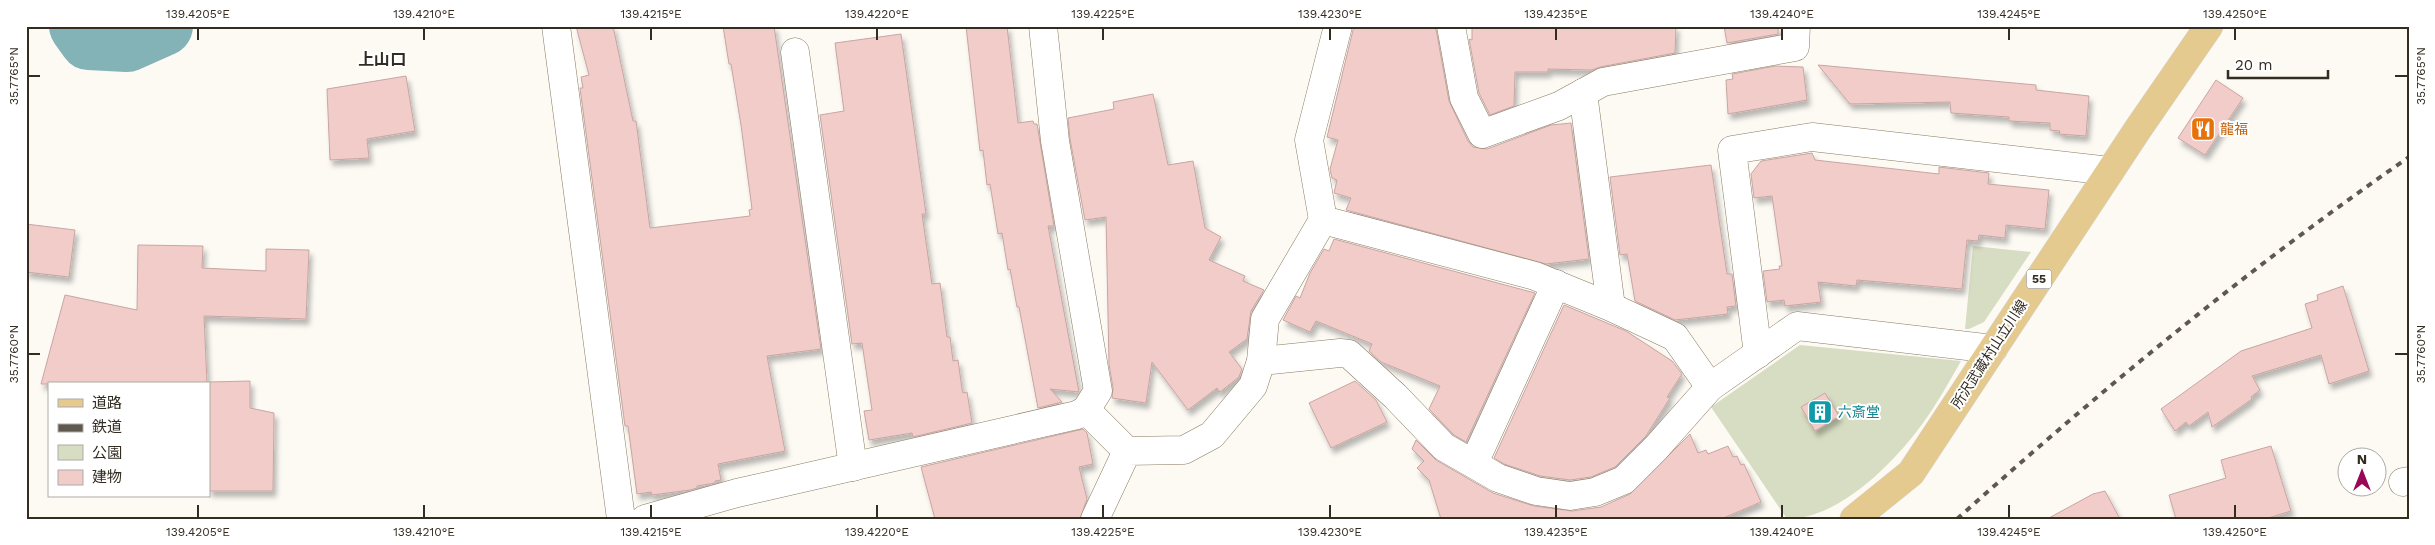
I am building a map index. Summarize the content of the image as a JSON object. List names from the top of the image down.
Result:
{
  "streets": {
    "main road": ["55", "所沢武蔵村山立川線"]
  },
  "districts": ["上山口"],
  "places": {
    "restaurant": ["龍福"],
    "building": ["六斎堂"]
  },
  "legend": [
    "道路",
    "鉄道",
    "公園",
    "建物"
  ],
  "scale_bar": "20 m",
  "north": "top",
  "coordinates": [
    "139.4205°E",
    "139.4210°E",
    "139.4215°E",
    "139.4220°E",
    "139.4225°E",
    "139.4230°E",
    "139.4235°E",
    "139.4240°E",
    "139.4245°E",
    "139.4250°E",
    "35.7765°N",
    "35.7760°N"
  ]
}
